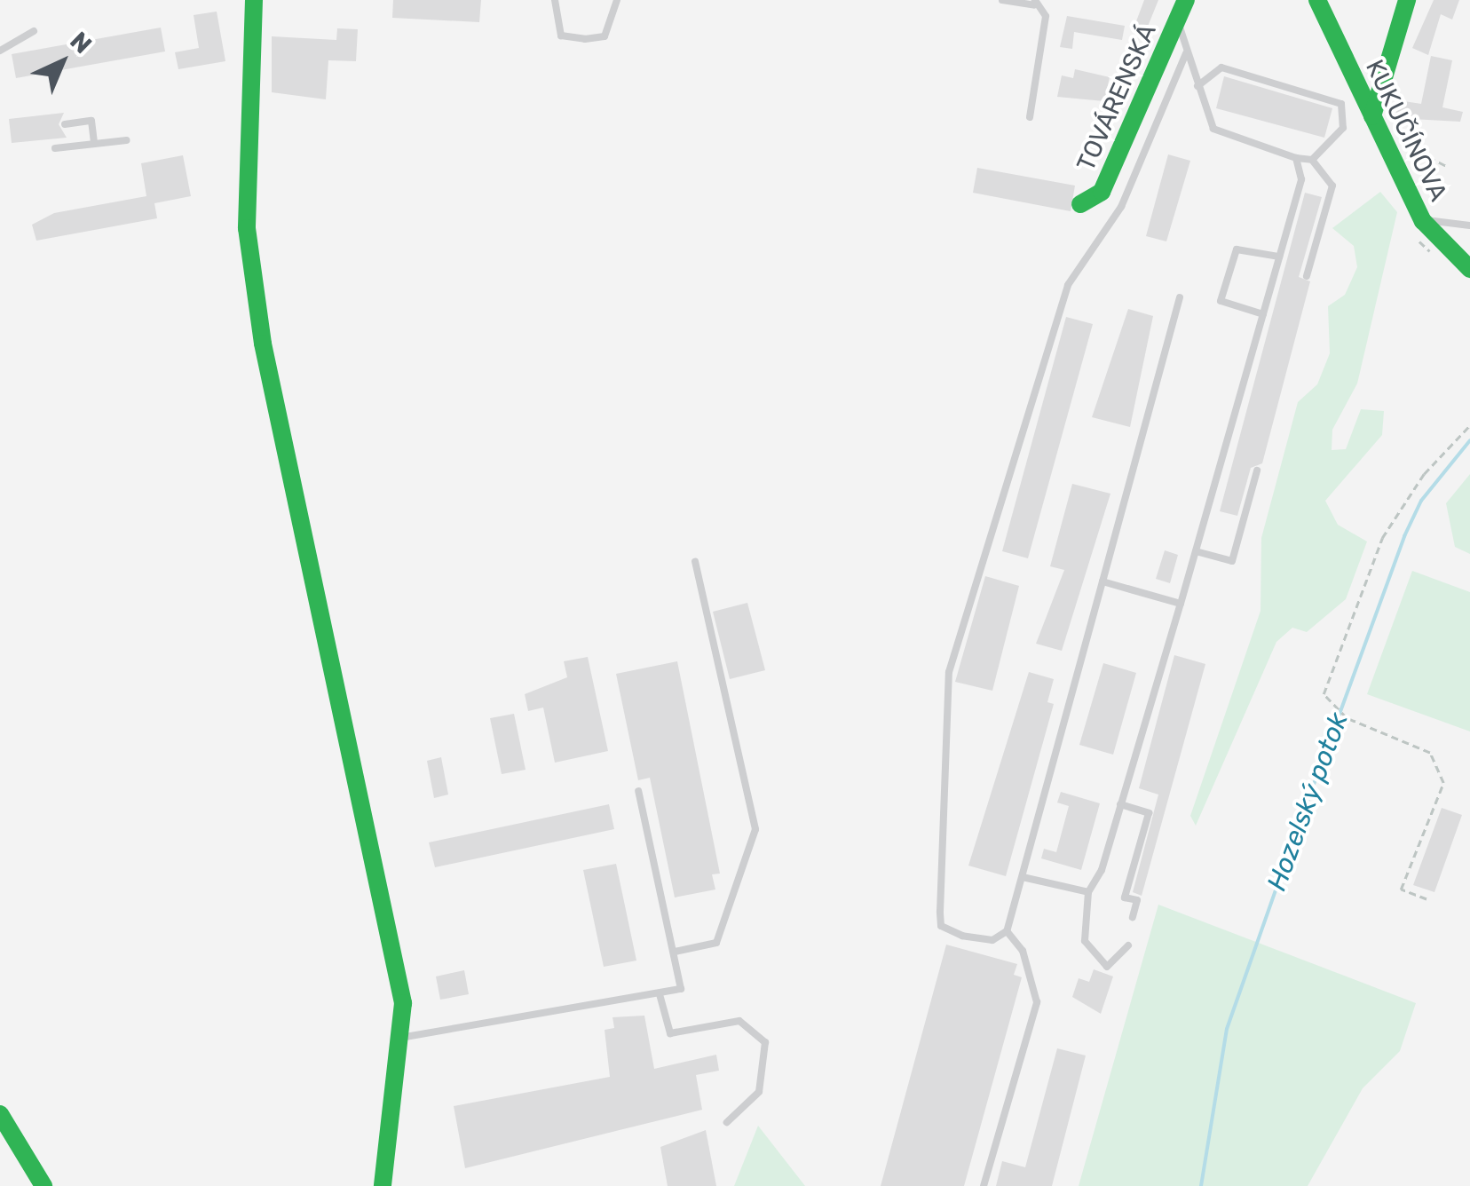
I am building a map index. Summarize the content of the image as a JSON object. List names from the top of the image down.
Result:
{
  "streets": {
    "street": ["TOVÁRENSKÁ", "KUKUČÍNOVA"]
  },
  "water": ["Hozelský potok"],
  "north": "top right"
}
